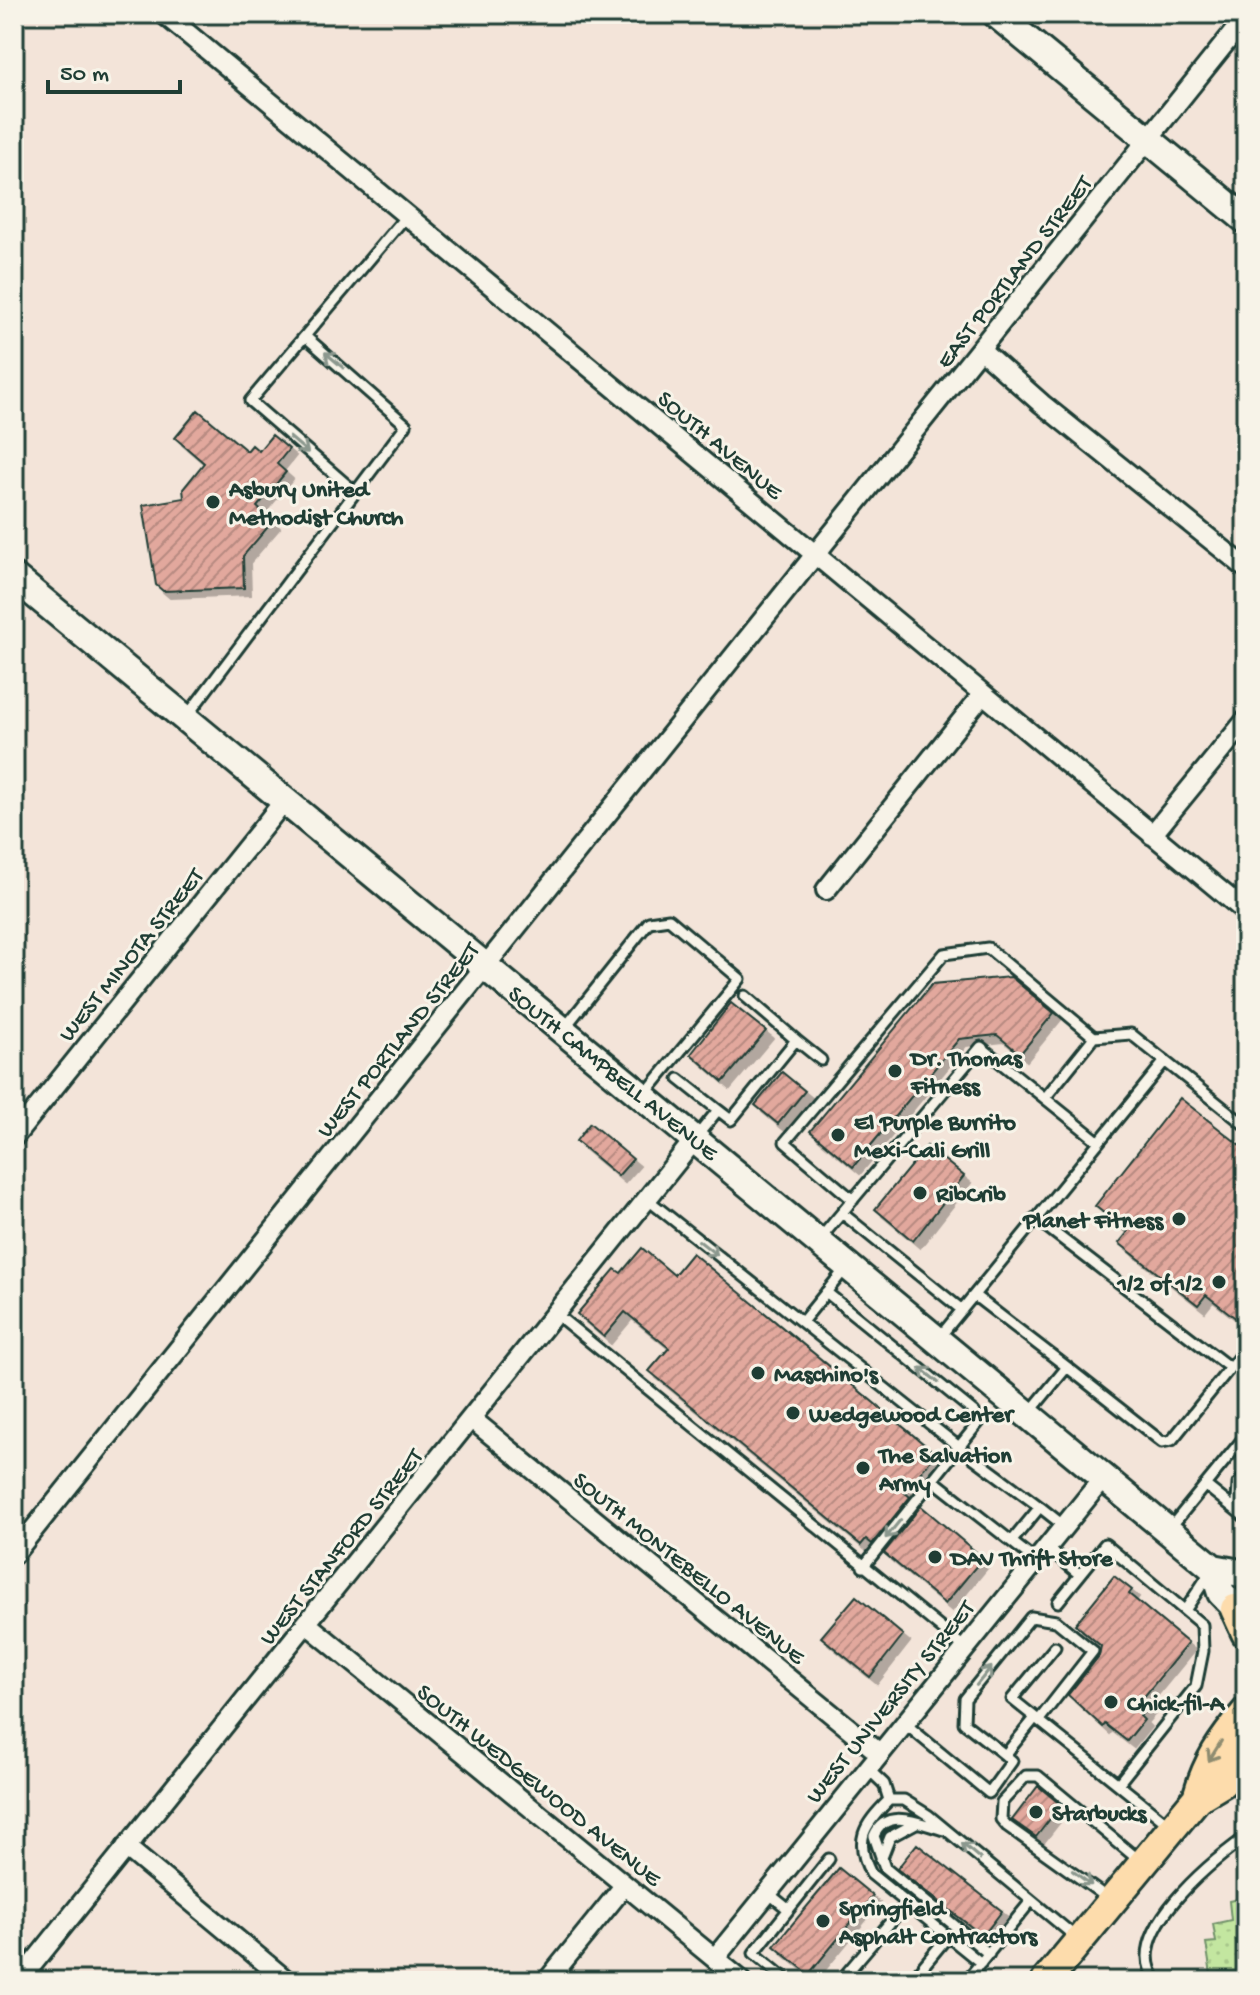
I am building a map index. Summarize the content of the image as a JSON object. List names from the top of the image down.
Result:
{
  "streets": {
    "main road": ["SOUTH CAMPBELL AVENUE"],
    "street": [
      "EAST PORTLAND STREET",
      "SOUTH AVENUE",
      "WEST MINOTA STREET",
      "WEST PORTLAND STREET",
      "WEST STANFORD STREET",
      "SOUTH MONTEBELLO AVENUE",
      "WEST UNIVERSITY STREET",
      "SOUTH WEDGEWOOD AVENUE"
    ]
  },
  "crossings": [
    ["EAST PORTLAND STREET", "SOUTH AVENUE"],
    ["EAST PORTLAND STREET", "WEST PORTLAND STREET"],
    ["SOUTH AVENUE", "WEST PORTLAND STREET"],
    ["WEST MINOTA STREET", "SOUTH CAMPBELL AVENUE"],
    ["WEST PORTLAND STREET", "SOUTH CAMPBELL AVENUE"],
    ["SOUTH CAMPBELL AVENUE", "WEST STANFORD STREET"],
    ["SOUTH CAMPBELL AVENUE", "WEST UNIVERSITY STREET"],
    ["WEST STANFORD STREET", "SOUTH MONTEBELLO AVENUE"],
    ["WEST STANFORD STREET", "SOUTH WEDGEWOOD AVENUE"],
    ["SOUTH MONTEBELLO AVENUE", "WEST UNIVERSITY STREET"],
    ["WEST UNIVERSITY STREET", "SOUTH WEDGEWOOD AVENUE"]
  ],
  "places": [
    "Asbury United Methodist Church",
    "Dr. Thomas Fitness",
    "El Purple Burrito Mexi-Cali Grill",
    "RibCrib",
    "Planet Fitness",
    "1/2 of 1/2",
    "Maschino's",
    "Wedgewood Center",
    "The Salvation Army",
    "DAV Thrift Store",
    "Chick-fil-A",
    "Starbucks",
    "Springfield Asphalt Contractors"
  ],
  "scale_bar": "50 m"
}
